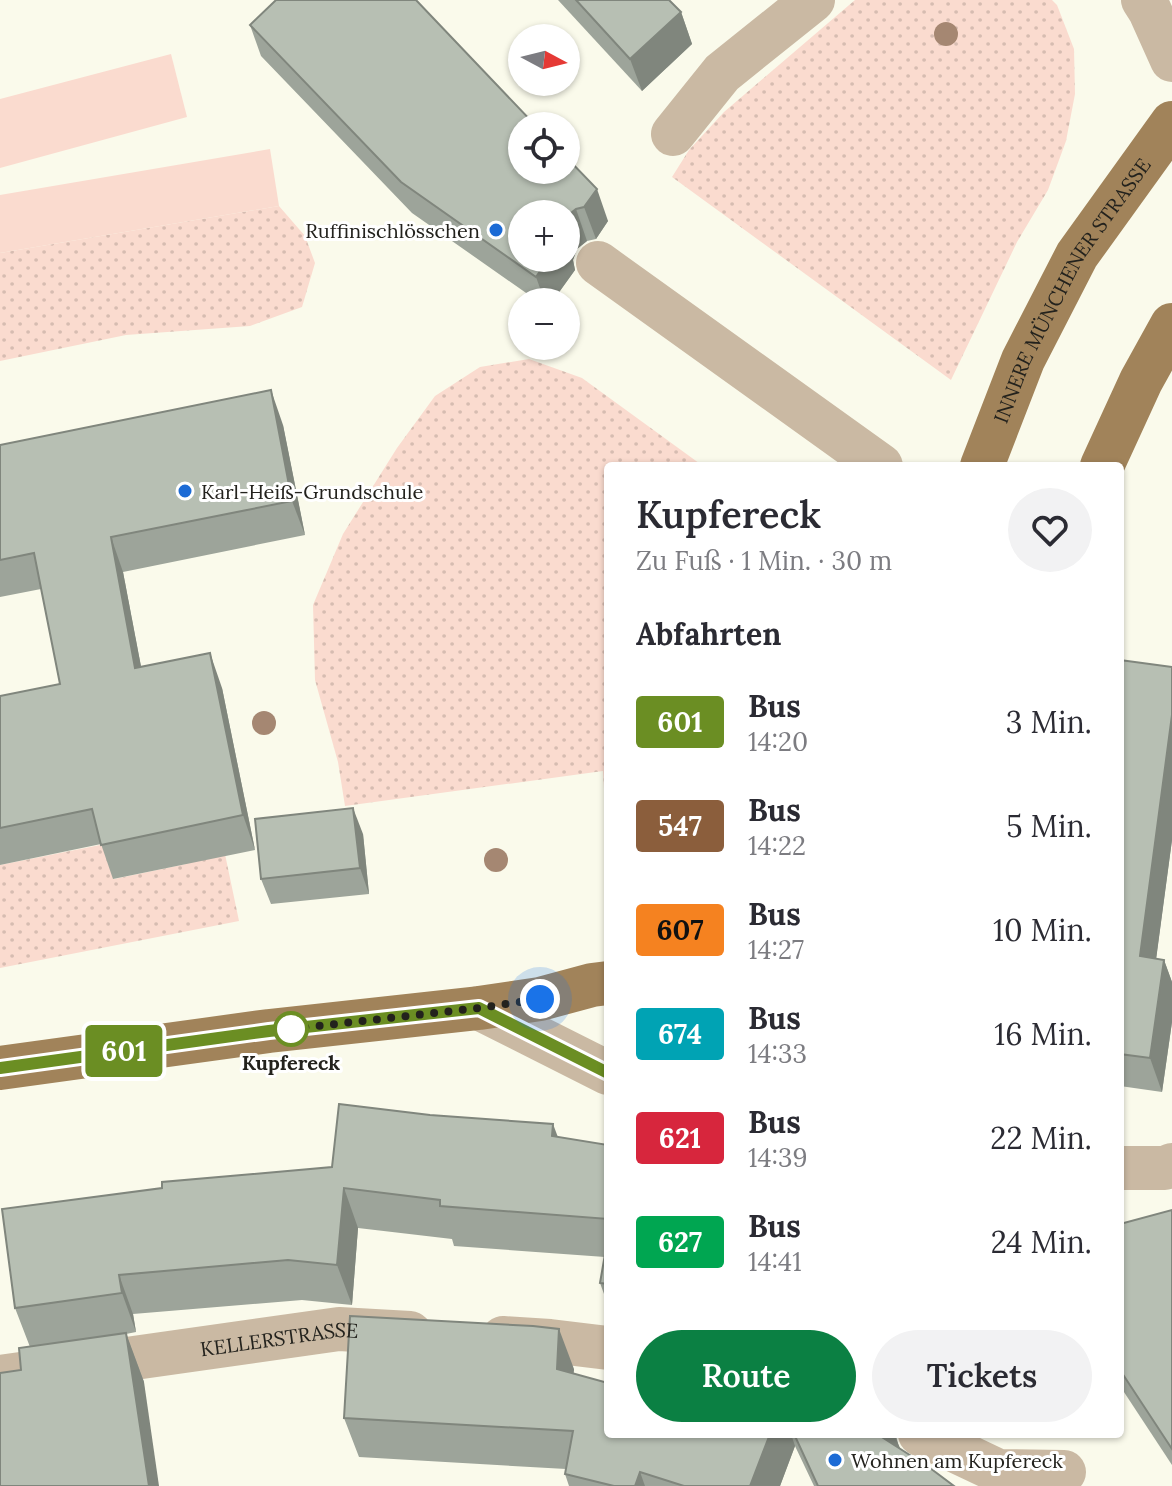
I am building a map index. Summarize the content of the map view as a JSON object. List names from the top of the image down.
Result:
{
  "streets": {
    "main road": ["INNERE MÜNCHENER STRASSE"],
    "street": ["KELLERSTRASSE"]
  },
  "places": [
    "Ruffinischlösschen",
    "Karl-Heiß-Grundschule",
    "Kupfereck",
    "Wohnen am Kupfereck"
  ],
  "lines": ["bus line 601"],
  "north": "right",
  "page": {
    "on_map": "601",
    "map_buttons": ["+", "−"],
    "heading": [
      ["Kupfereck", "Zu Fuß · 1 Min. · 30 m"],
      "Abfahrten"
    ],
    "list": [
      {
        "mark": "601",
        "name": "Bus",
        "note": "14:20",
        "value": "3 Min."
      },
      {
        "mark": "547",
        "name": "Bus",
        "note": "14:22",
        "value": "5 Min."
      },
      {
        "mark": "607",
        "name": "Bus",
        "note": "14:27",
        "value": "10 Min."
      },
      {
        "mark": "674",
        "name": "Bus",
        "note": "14:33",
        "value": "16 Min."
      },
      {
        "mark": "621",
        "name": "Bus",
        "note": "14:39",
        "value": "22 Min."
      },
      {
        "mark": "627",
        "name": "Bus",
        "note": "14:41",
        "value": "24 Min."
      }
    ],
    "buttons": ["Route", "Tickets"]
  }
}
